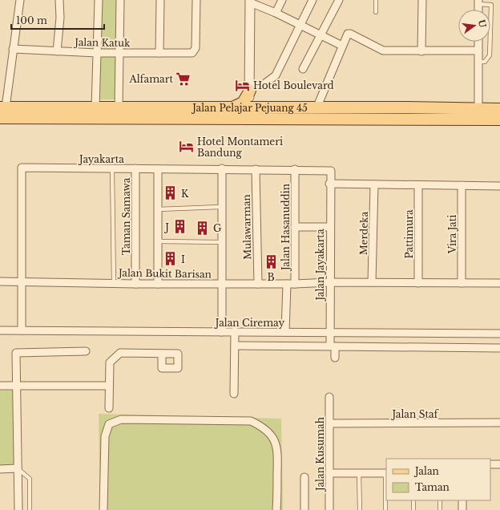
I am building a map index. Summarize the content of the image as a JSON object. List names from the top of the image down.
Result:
{
  "streets": {
    "main road": ["Jalan Pelajar Pejuang 45"],
    "street": [
      "Jalan Katuk",
      "Jayakarta",
      "Taman Samawa",
      "Mulawarman",
      "Jalan Hasanuddin",
      "Merdeka",
      "Pattimura",
      "Vira Jati",
      "Jalan Jayakarta",
      "Jalan Bukit Barisan",
      "Jalan Ciremay",
      "Jalan Staf",
      "Jalan Kusumah"
    ]
  },
  "crossings": [
    ["Jayakarta", "Taman Samawa"],
    ["Jayakarta", "Mulawarman"],
    ["Jayakarta", "Jalan Hasanuddin"],
    ["Jayakarta", "Jalan Jayakarta"],
    ["Jayakarta", "Jalan Bukit Barisan"],
    ["Jayakarta", "Jalan Ciremay"],
    ["Taman Samawa", "Jalan Bukit Barisan"],
    ["Mulawarman", "Jalan Bukit Barisan"],
    ["Jalan Hasanuddin", "Jalan Bukit Barisan"],
    ["Merdeka", "Jalan Bukit Barisan"],
    ["Pattimura", "Jalan Bukit Barisan"],
    ["Vira Jati", "Jalan Bukit Barisan"],
    ["Jalan Jayakarta", "Jalan Bukit Barisan"],
    ["Jalan Jayakarta", "Jalan Ciremay"],
    ["Jalan Staf", "Jalan Kusumah"]
  ],
  "places": {
    "supermarket": ["Alfamart"],
    "hotel": ["Hotel Boulevard", "Hotel Montameri Bandung"],
    "building": [
      "K",
      "J",
      "G",
      "I",
      "B"
    ]
  },
  "legend": ["Jalan", "Taman"],
  "scale_bar": "100 m",
  "north": "right"
}
